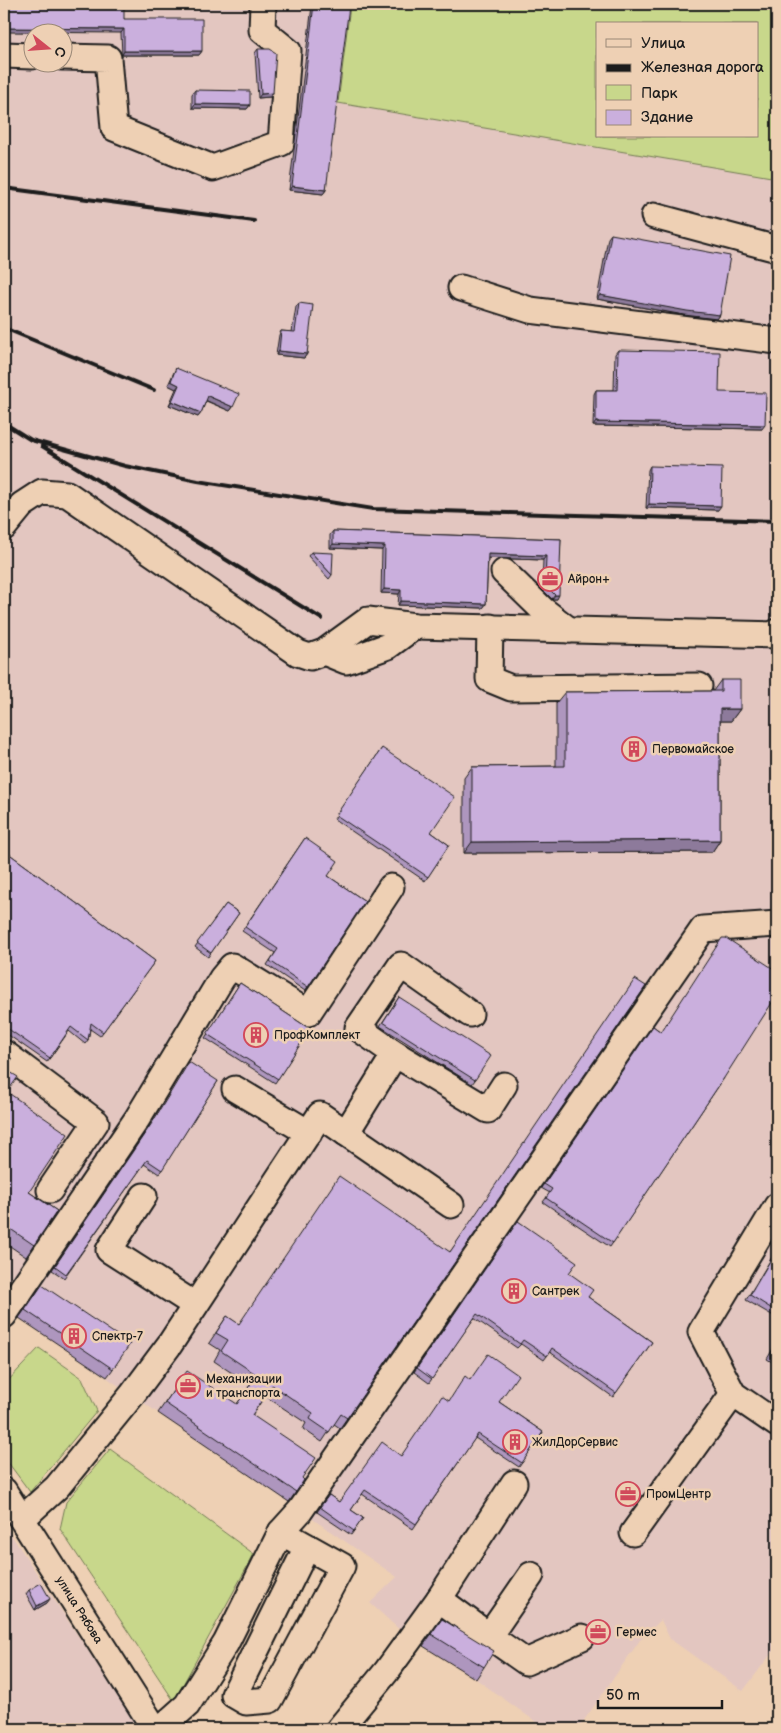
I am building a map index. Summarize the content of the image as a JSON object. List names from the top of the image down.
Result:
{
  "streets": {
    "street": ["улица Рябова"]
  },
  "places": {
    "office": [
      "Айрон+",
      "Механизации и транспорта",
      "ПромЦентр",
      "Гермес"
    ],
    "building": [
      "Первомайское",
      "ПрофКомплект",
      "Сантрек",
      "Спектр-7",
      "ЖилДорСервис"
    ]
  },
  "legend": [
    "Улица",
    "Железная дорога",
    "Парк",
    "Здание"
  ],
  "scale_bar": "50 m",
  "north": "right"
}
